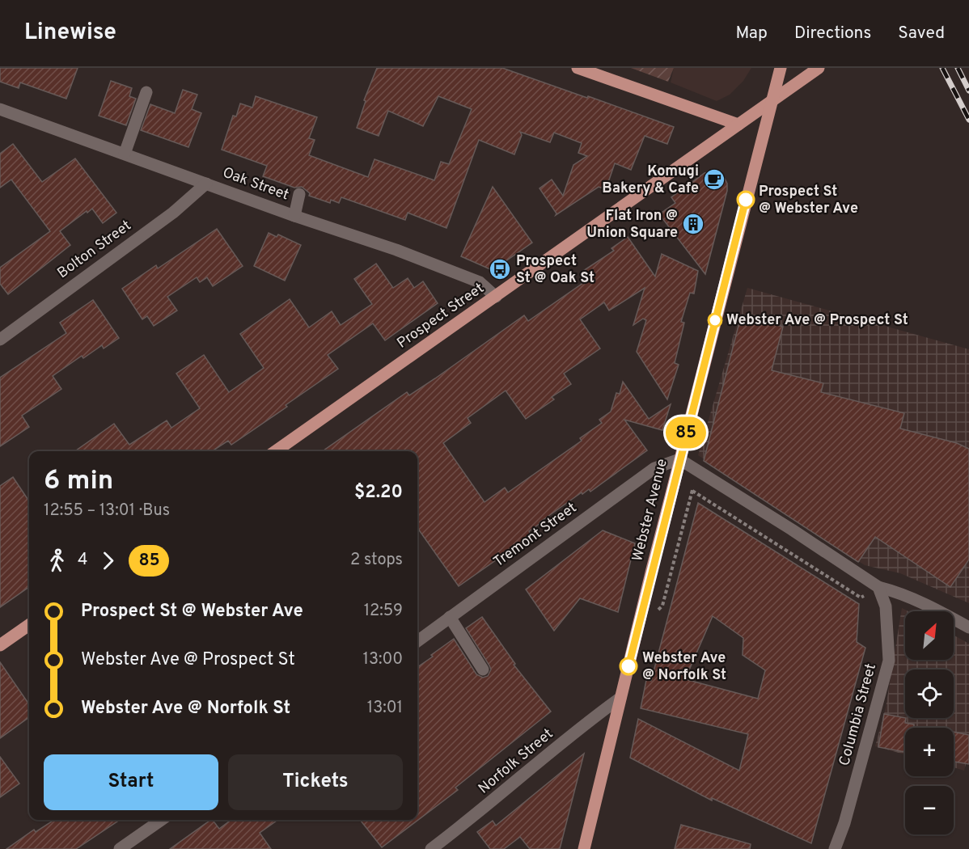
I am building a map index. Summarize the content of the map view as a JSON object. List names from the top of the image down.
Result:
{
  "streets": {
    "main road": ["Prospect Street", "Webster Avenue"],
    "street": [
      "Oak Street",
      "Bolton Street",
      "Tremont Street",
      "Columbia Street",
      "Norfolk Street"
    ]
  },
  "crossings": [
    ["Oak Street", "Bolton Street"],
    ["Oak Street", "Prospect Street"],
    ["Prospect Street", "Webster Avenue"],
    ["Webster Avenue", "Tremont Street"],
    ["Webster Avenue", "Norfolk Street"]
  ],
  "places": {
    "cafe": ["Komugi Bakery & Cafe"],
    "other": ["Prospect St @ Webster Ave", "Webster Ave @ Prospect St", "Webster Ave @ Norfolk St"],
    "building": ["Flat Iron @ Union Square"],
    "bus stop": ["Prospect St @ Oak St"]
  },
  "lines": ["bus line 85"],
  "north": "top right",
  "page": {
    "header": "Linewise",
    "nav": ["Map", "Directions", "Saved"],
    "on_map": "85",
    "heading": ["6 min", "12:55 – 13:01 · Bus", "$2.20"],
    "legs": ["4", "85", "2 stops"],
    "list": [
      {
        "name": "Prospect St @ Webster Ave",
        "value": "12:59"
      },
      {
        "name": "Webster Ave @ Prospect St",
        "value": "13:00"
      },
      {
        "name": "Webster Ave @ Norfolk St",
        "value": "13:01"
      }
    ],
    "map_buttons": ["+", "−"],
    "buttons": ["Start", "Tickets"]
  }
}
